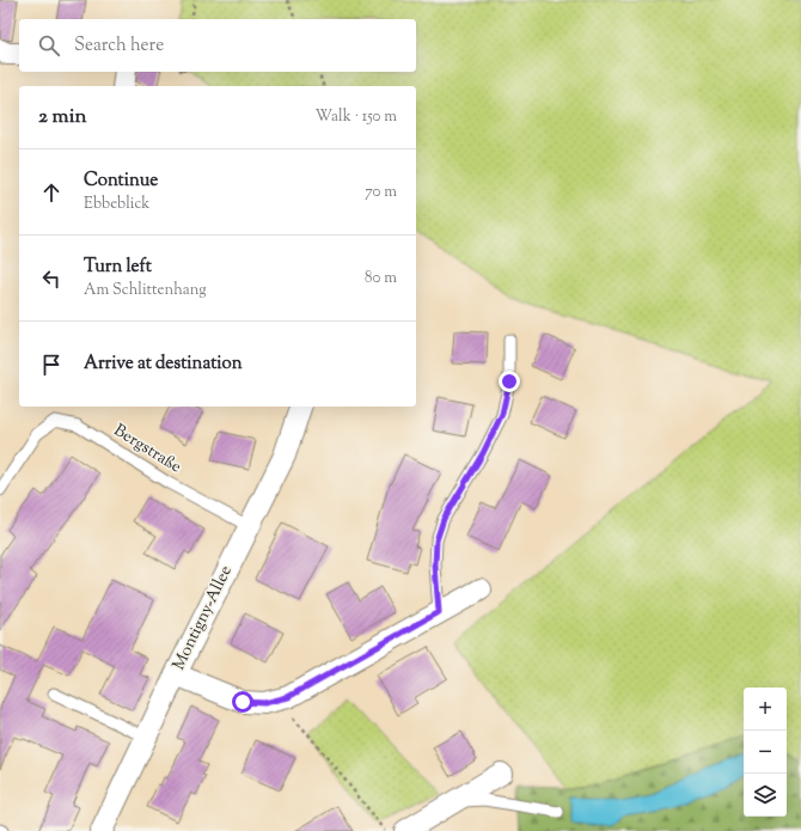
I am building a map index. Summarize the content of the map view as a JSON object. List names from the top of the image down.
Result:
{
  "streets": {
    "street": ["Montigny-Allee"],
    "lane": ["Bergstraße"]
  },
  "crossings": [
    ["Bergstraße", "Montigny-Allee"]
  ],
  "page": {
    "search": "Search here",
    "heading": ["2 min", "Walk · 150 m"],
    "list": [
      ["Continue", "Ebbeblick", "70 m"],
      ["Turn left", "Am Schlittenhang", "80 m"],
      "Arrive at destination"
    ],
    "map_buttons": ["+", "−"]
  }
}
